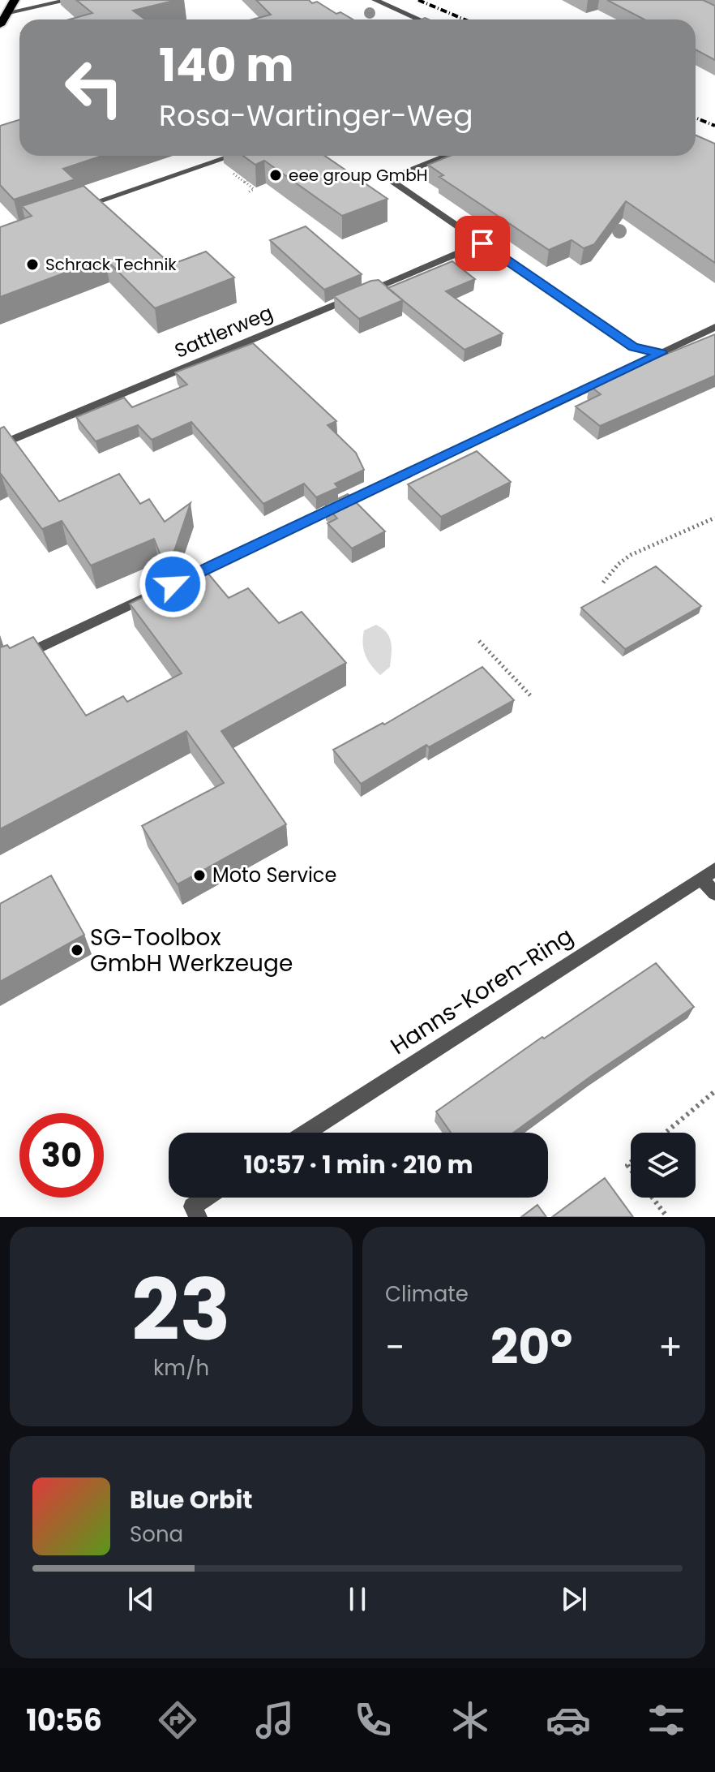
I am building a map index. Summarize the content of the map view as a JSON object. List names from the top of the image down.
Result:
{
  "streets": {
    "street": ["Sattlerweg", "Hanns-Koren-Ring"]
  },
  "places": [
    "eee group GmbH",
    "Schrack Technik",
    "Moto Service",
    "SG-Toolbox GmbH Werkzeuge"
  ],
  "page": {
    "turn": ["140 m", "Rosa-Wartinger-Weg"],
    "limit": "30",
    "trip": "10:57 · 1 min · 210 m",
    "tile": [
      ["23", "km/h"],
      "Climate"
    ],
    "heat": ["−", "20°", "+"],
    "song": ["Blue Orbit", "Sona"],
    "tabs": "10:56"
  }
}
